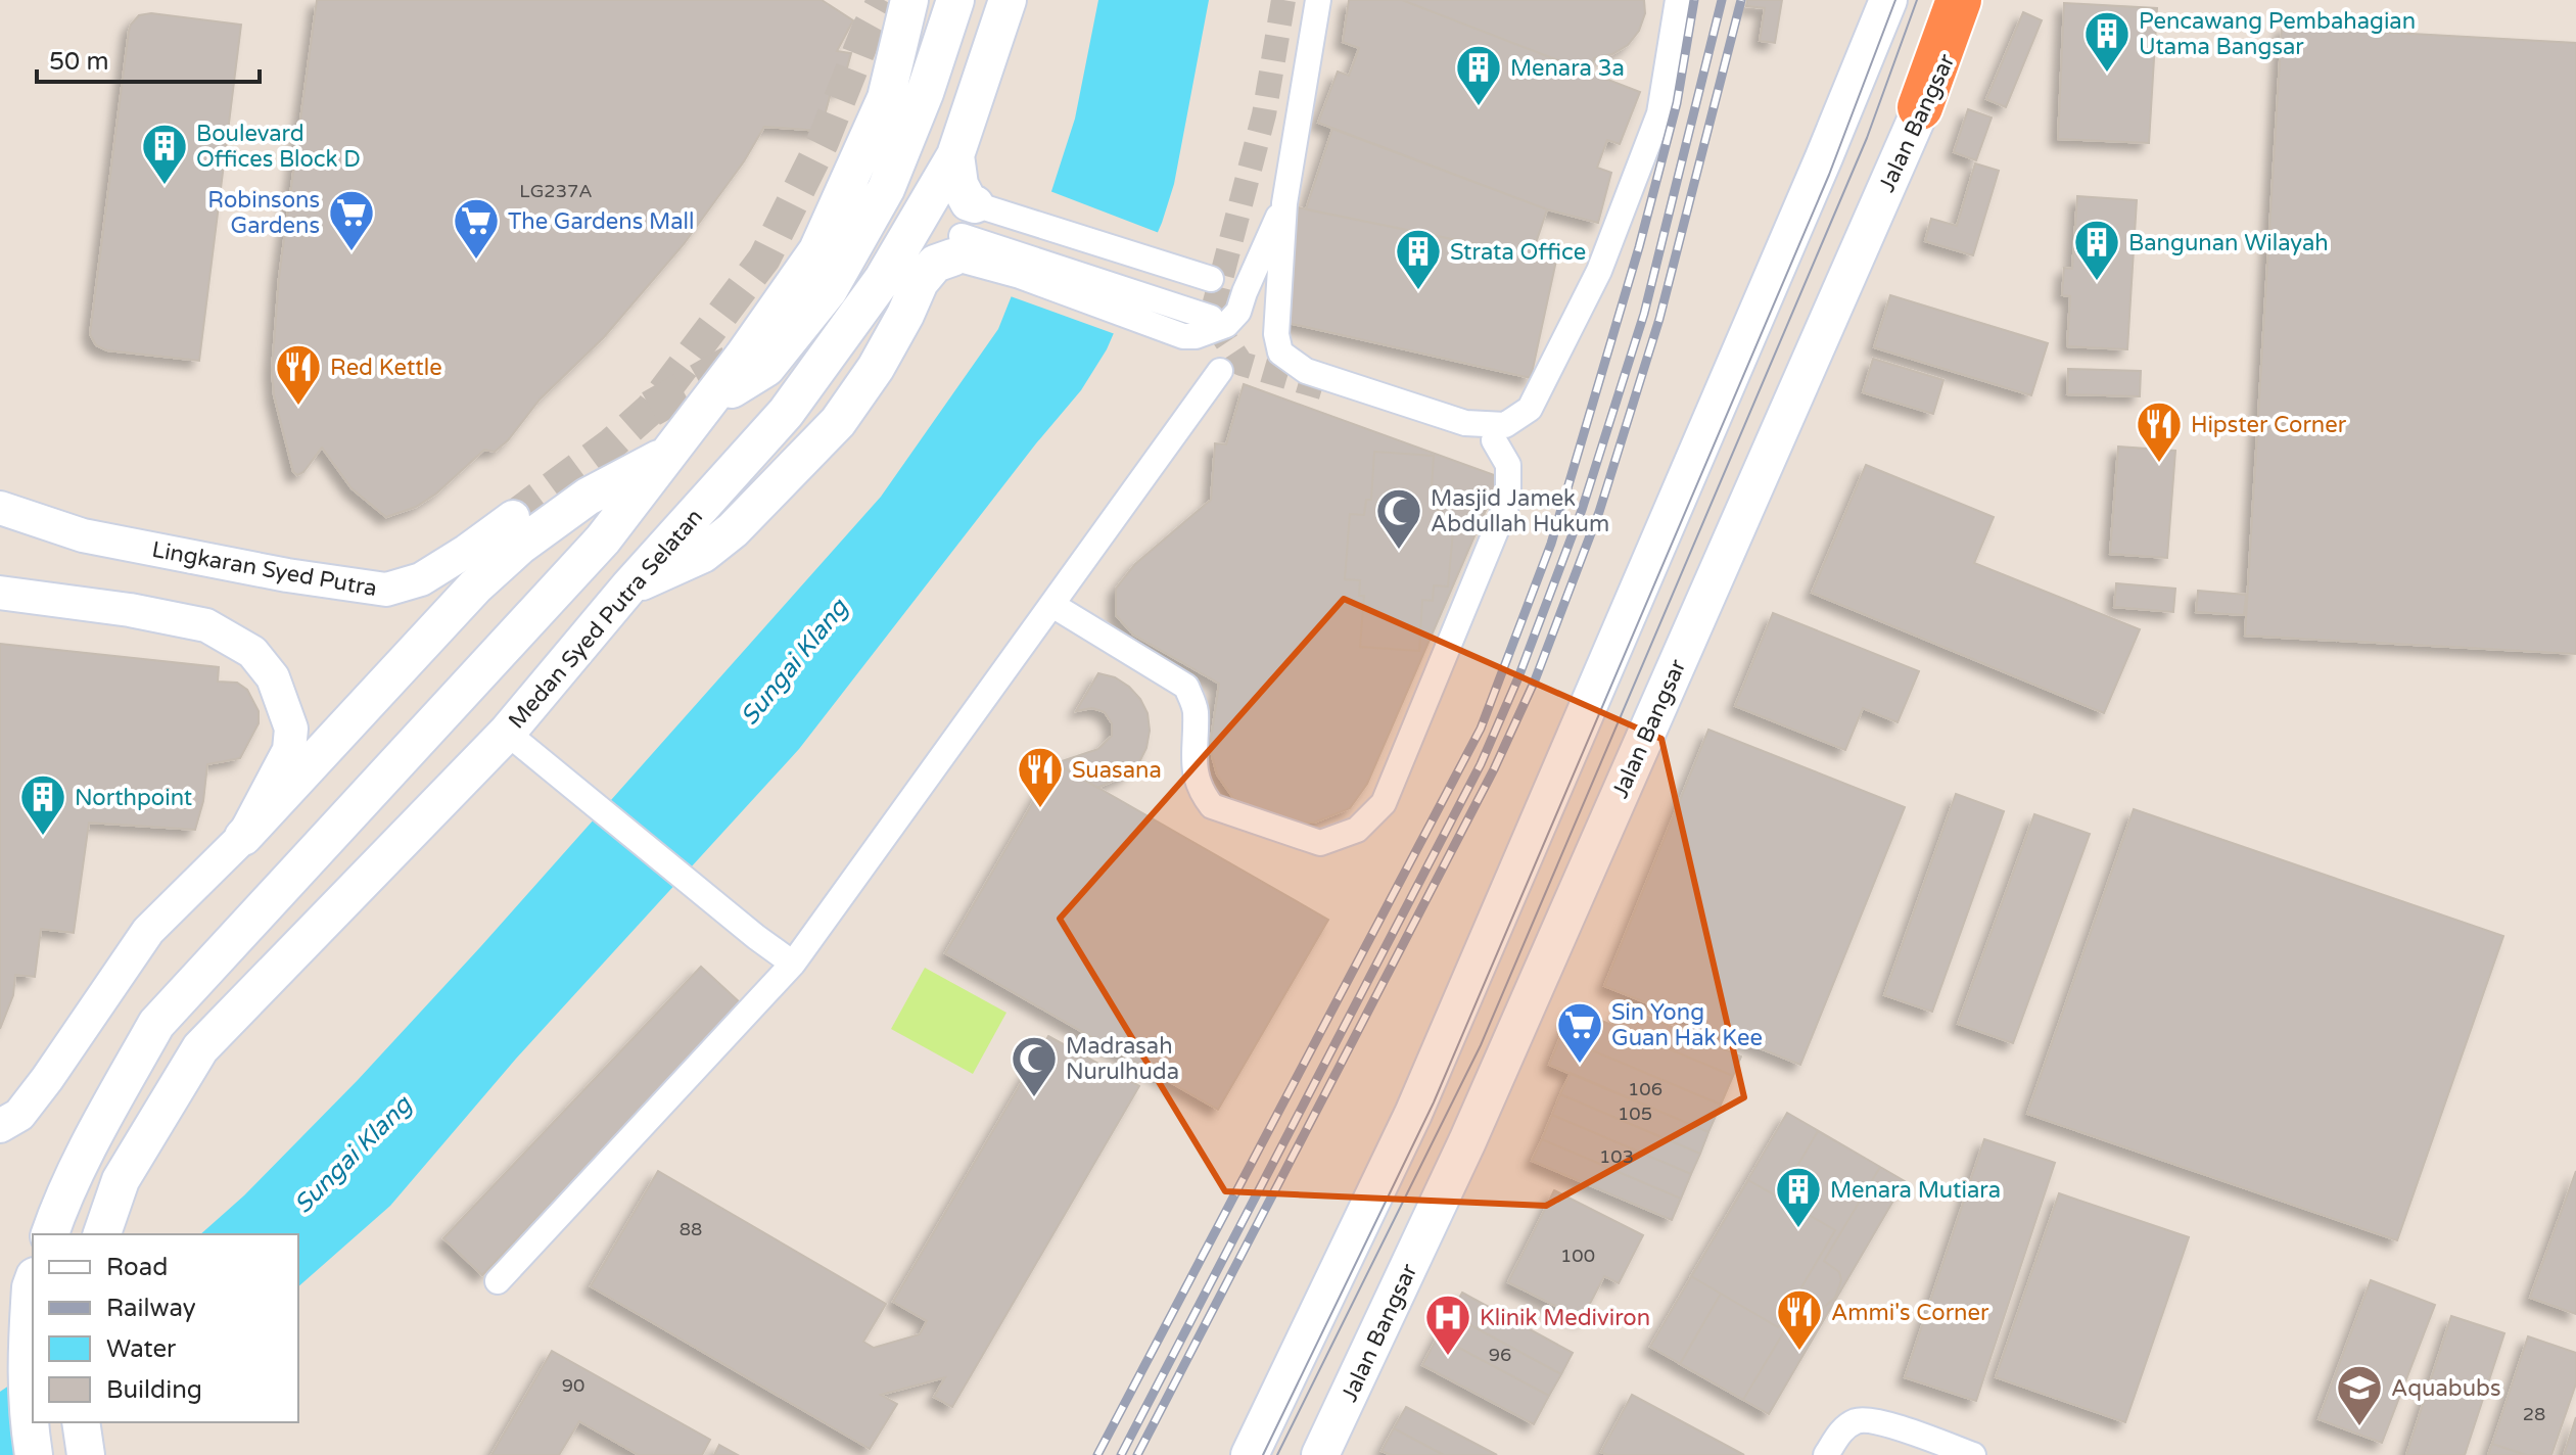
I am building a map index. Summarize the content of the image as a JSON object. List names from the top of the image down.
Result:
{
  "streets": {
    "main road": ["Jalan Bangsar", "Medan Syed Putra Selatan"],
    "street": ["Lingkaran Syed Putra"]
  },
  "water": ["Sungai Klang"],
  "places": {
    "building": [
      "Pencawang Pembahagian Utama Bangsar",
      "Menara 3a",
      "Boulevard Offices Block D",
      "Bangunan Wilayah",
      "Strata Office",
      "Northpoint",
      "Menara Mutiara"
    ],
    "supermarket": ["Robinsons Gardens", "The Gardens Mall", "Sin Yong Guan Hak Kee"],
    "restaurant": [
      "Red Kettle",
      "Hipster Corner",
      "Suasana",
      "Ammi's Corner"
    ],
    "mosque": ["Masjid Jamek Abdullah Hukum", "Madrasah Nurulhuda"],
    "hospital": ["Klinik Mediviron"],
    "school or university": ["Aquabubs"]
  },
  "house_numbers": [
    "LG237A",
    "106",
    "105",
    "103",
    "88",
    "100",
    "96",
    "90",
    "28"
  ],
  "legend": [
    "Road",
    "Railway",
    "Water",
    "Building"
  ],
  "scale_bar": "50 m"
}
